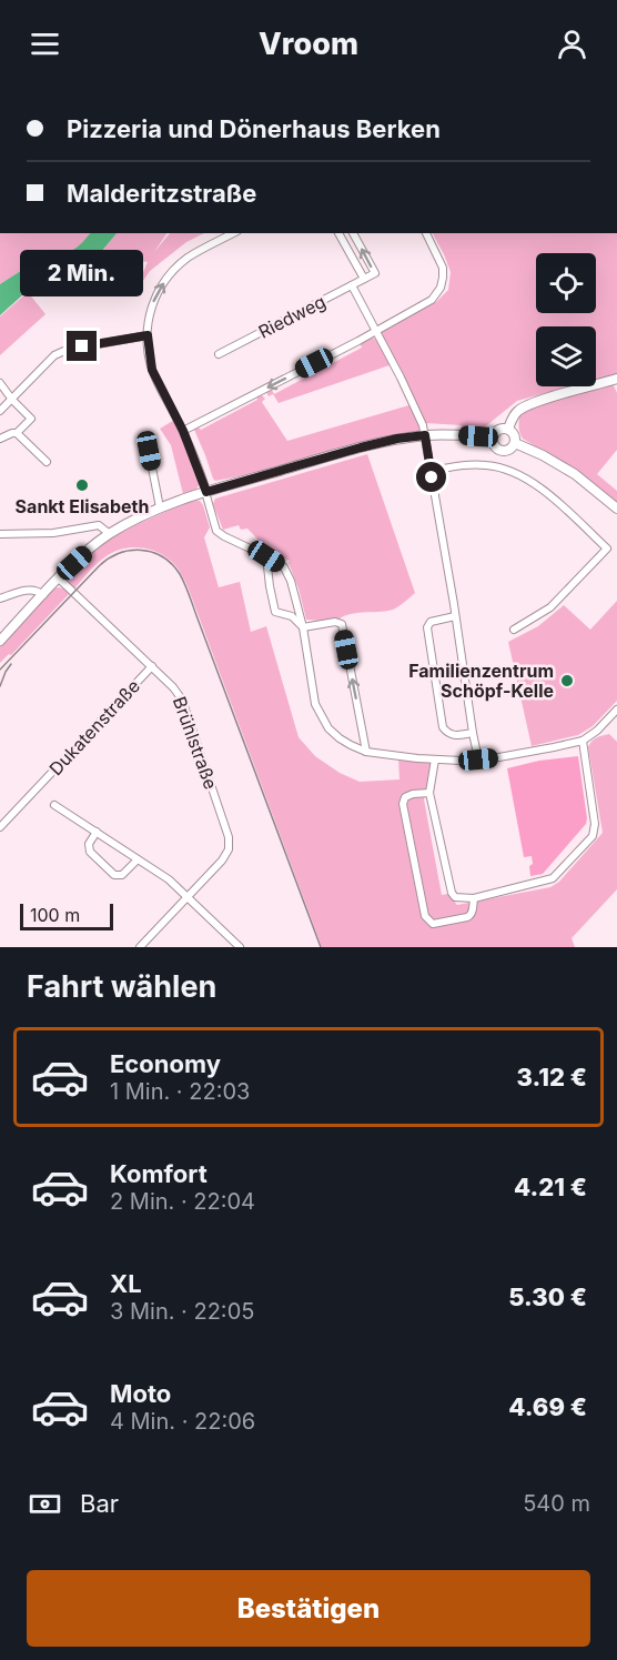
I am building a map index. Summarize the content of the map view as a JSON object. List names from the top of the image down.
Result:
{
  "streets": {
    "street": ["Riedweg", "Dukatenstraße", "Brühlstraße"]
  },
  "crossings": [
    ["Dukatenstraße", "Brühlstraße"]
  ],
  "places": ["Sankt Elisabeth", "Familienzentrum Schöpf-Kelle"],
  "scale_bar": "100 m",
  "page": {
    "header": "Vroom",
    "banner": ["Pizzeria und Dönerhaus Berken", "Malderitzstraße"],
    "bubble": "2 Min.",
    "scale": "100 m",
    "heading": "Fahrt wählen",
    "list": [
      {
        "name": "Economy",
        "note": "1 Min. · 22:03",
        "value": "3.12 €"
      },
      {
        "name": "Komfort",
        "note": "2 Min. · 22:04",
        "value": "4.21 €"
      },
      {
        "name": "XL",
        "note": "3 Min. · 22:05",
        "value": "5.30 €"
      },
      {
        "name": "Moto",
        "note": "4 Min. · 22:06",
        "value": "4.69 €"
      }
    ],
    "pay": ["Bar", "540 m"],
    "buttons": "Bestätigen"
  }
}
